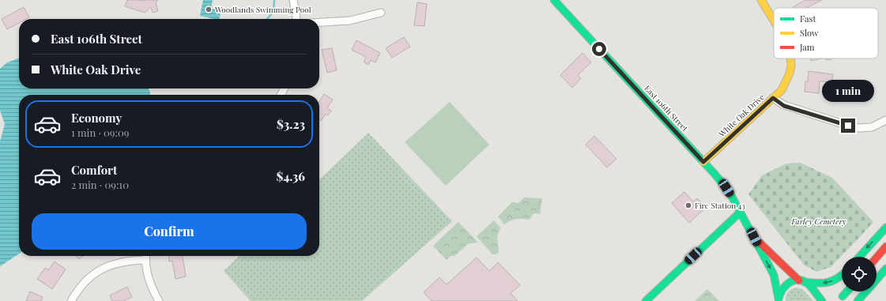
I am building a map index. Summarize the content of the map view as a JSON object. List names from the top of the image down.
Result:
{
  "streets": {
    "main road": ["East 106th Street", "White Oak Drive"]
  },
  "crossings": [
    ["East 106th Street", "White Oak Drive"]
  ],
  "parks": ["Farley Cemetery"],
  "places": ["Woodlands Swimming Pool", "Fire Station 43"],
  "legend": ["Fast", "Slow", "Jam"],
  "page": {
    "banner": ["East 106th Street", "White Oak Drive"],
    "bubble": "1 min",
    "list": [
      {
        "name": "Economy",
        "note": "1 min · 09:09",
        "value": "$3.23"
      },
      {
        "name": "Comfort",
        "note": "2 min · 09:10",
        "value": "$4.36"
      }
    ],
    "buttons": "Confirm"
  }
}
